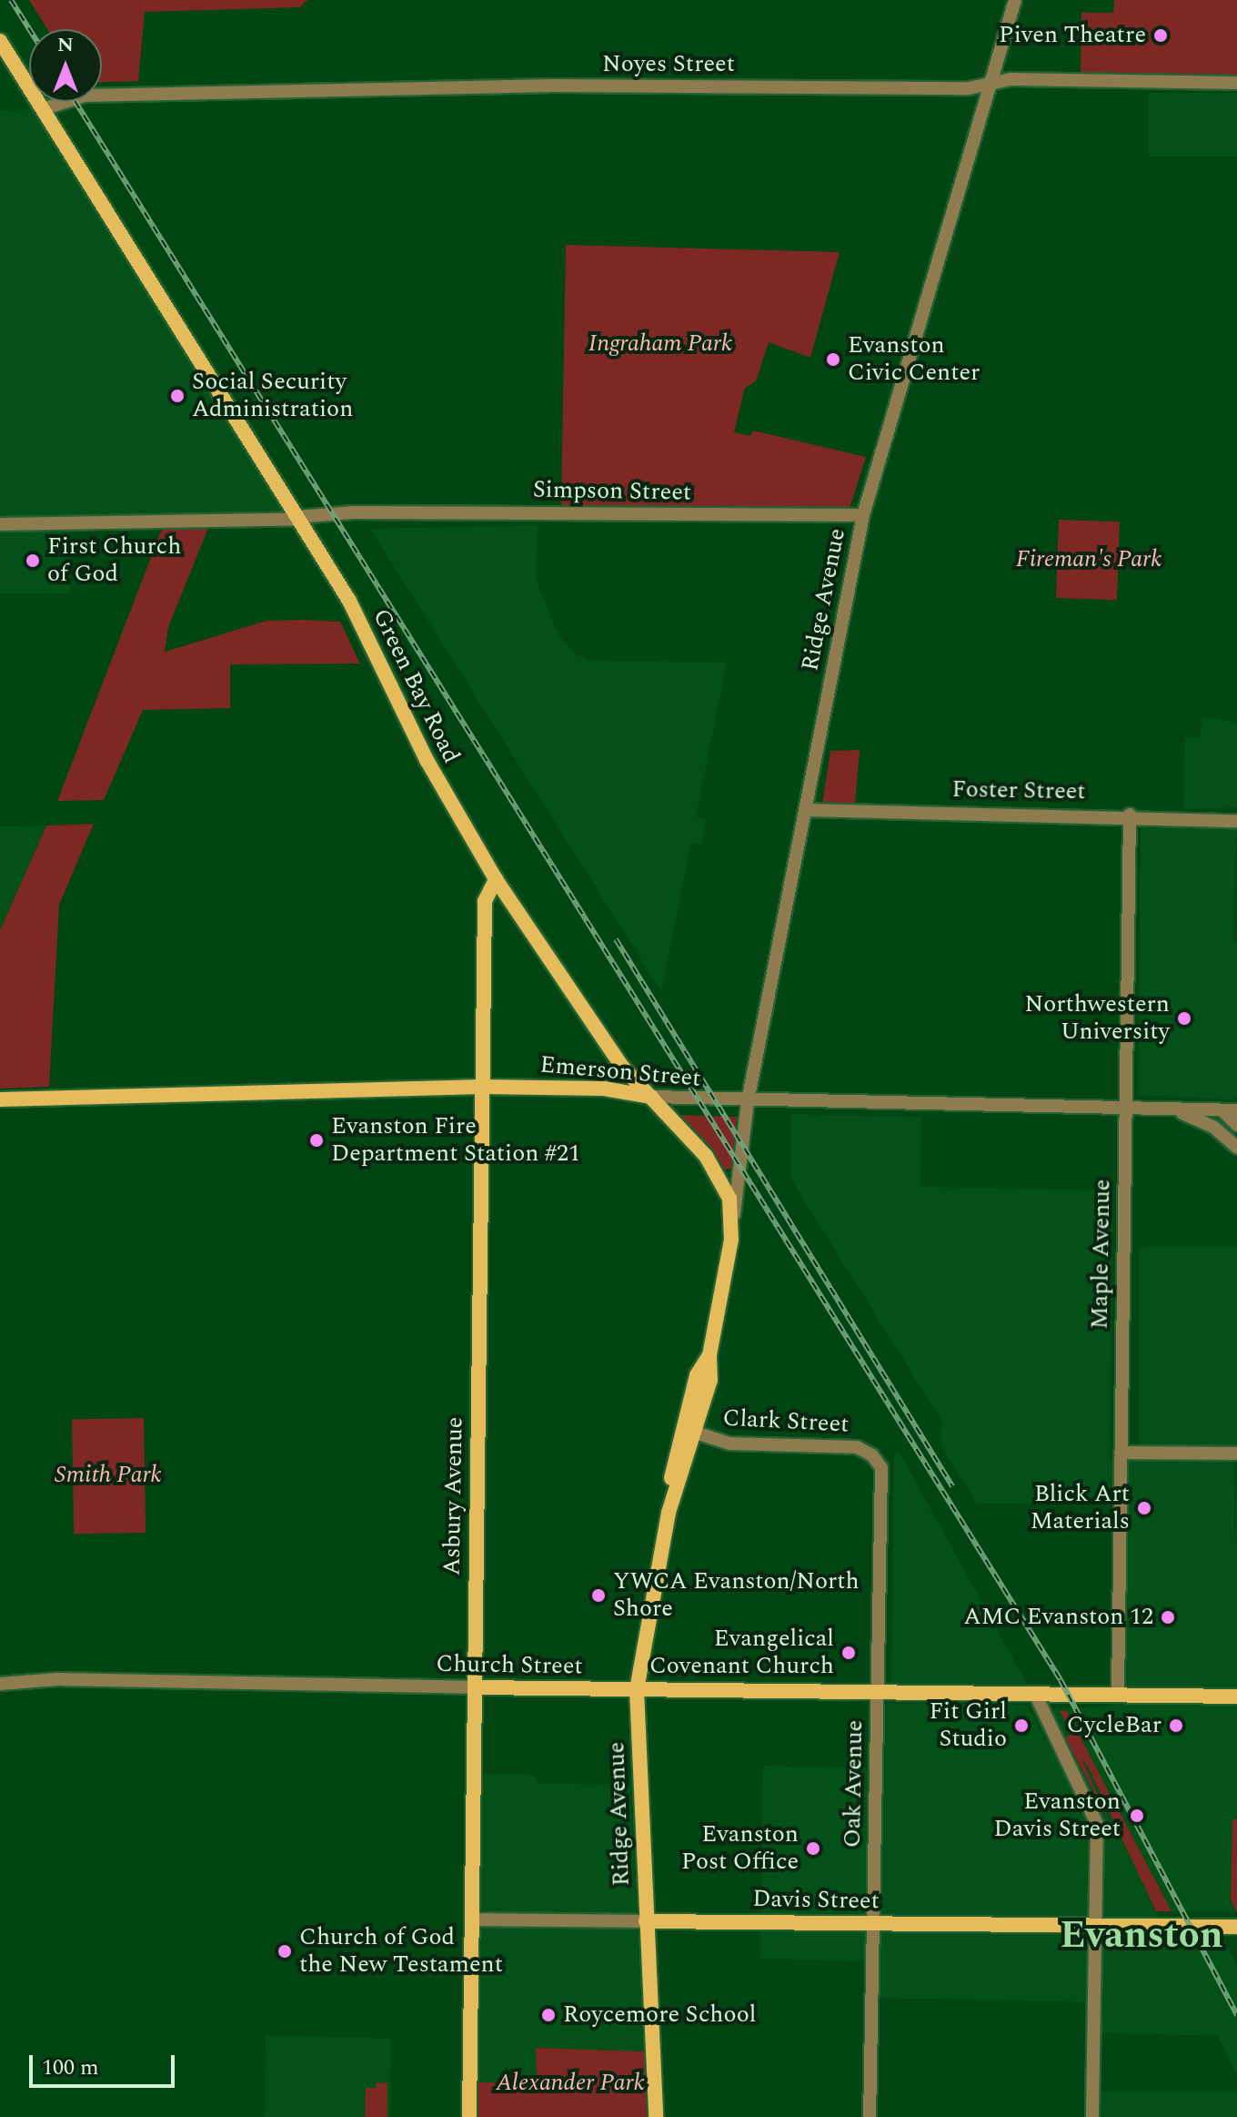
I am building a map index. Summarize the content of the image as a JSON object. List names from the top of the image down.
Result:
{
  "streets": {
    "main road": [
      "Ridge Avenue",
      "Green Bay Road",
      "Emerson Street",
      "Asbury Avenue",
      "Church Street",
      "Davis Street"
    ],
    "street": [
      "Noyes Street",
      "Simpson Street",
      "Foster Street",
      "Maple Avenue",
      "Clark Street",
      "Oak Avenue"
    ]
  },
  "crossings": [
    ["Noyes Street", "Ridge Avenue"],
    ["Noyes Street", "Green Bay Road"],
    ["Simpson Street", "Ridge Avenue"],
    ["Simpson Street", "Green Bay Road"],
    ["Ridge Avenue", "Green Bay Road"],
    ["Ridge Avenue", "Foster Street"],
    ["Ridge Avenue", "Emerson Street"],
    ["Ridge Avenue", "Clark Street"],
    ["Ridge Avenue", "Church Street"],
    ["Ridge Avenue", "Davis Street"],
    ["Green Bay Road", "Emerson Street"],
    ["Green Bay Road", "Asbury Avenue"],
    ["Foster Street", "Maple Avenue"],
    ["Emerson Street", "Maple Avenue"],
    ["Emerson Street", "Asbury Avenue"],
    ["Maple Avenue", "Church Street"],
    ["Clark Street", "Oak Avenue"],
    ["Asbury Avenue", "Church Street"],
    ["Asbury Avenue", "Davis Street"],
    ["Church Street", "Oak Avenue"],
    ["Oak Avenue", "Davis Street"]
  ],
  "districts": ["Evanston"],
  "parks": [
    "Ingraham Park",
    "Fireman's Park",
    "Smith Park",
    "Alexander Park"
  ],
  "places": [
    "Piven Theatre",
    "Evanston Civic Center",
    "Social Security Administration",
    "First Church of God",
    "Northwestern University",
    "Evanston Fire Department Station #21",
    "Blick Art Materials",
    "YWCA Evanston/North Shore",
    "AMC Evanston 12",
    "Evangelical Covenant Church",
    "Fit Girl Studio",
    "CycleBar",
    "Evanston Davis Street",
    "Evanston Post Office",
    "Church of God the New Testament",
    "Roycemore School"
  ],
  "scale_bar": "100 m",
  "north": "top"
}
